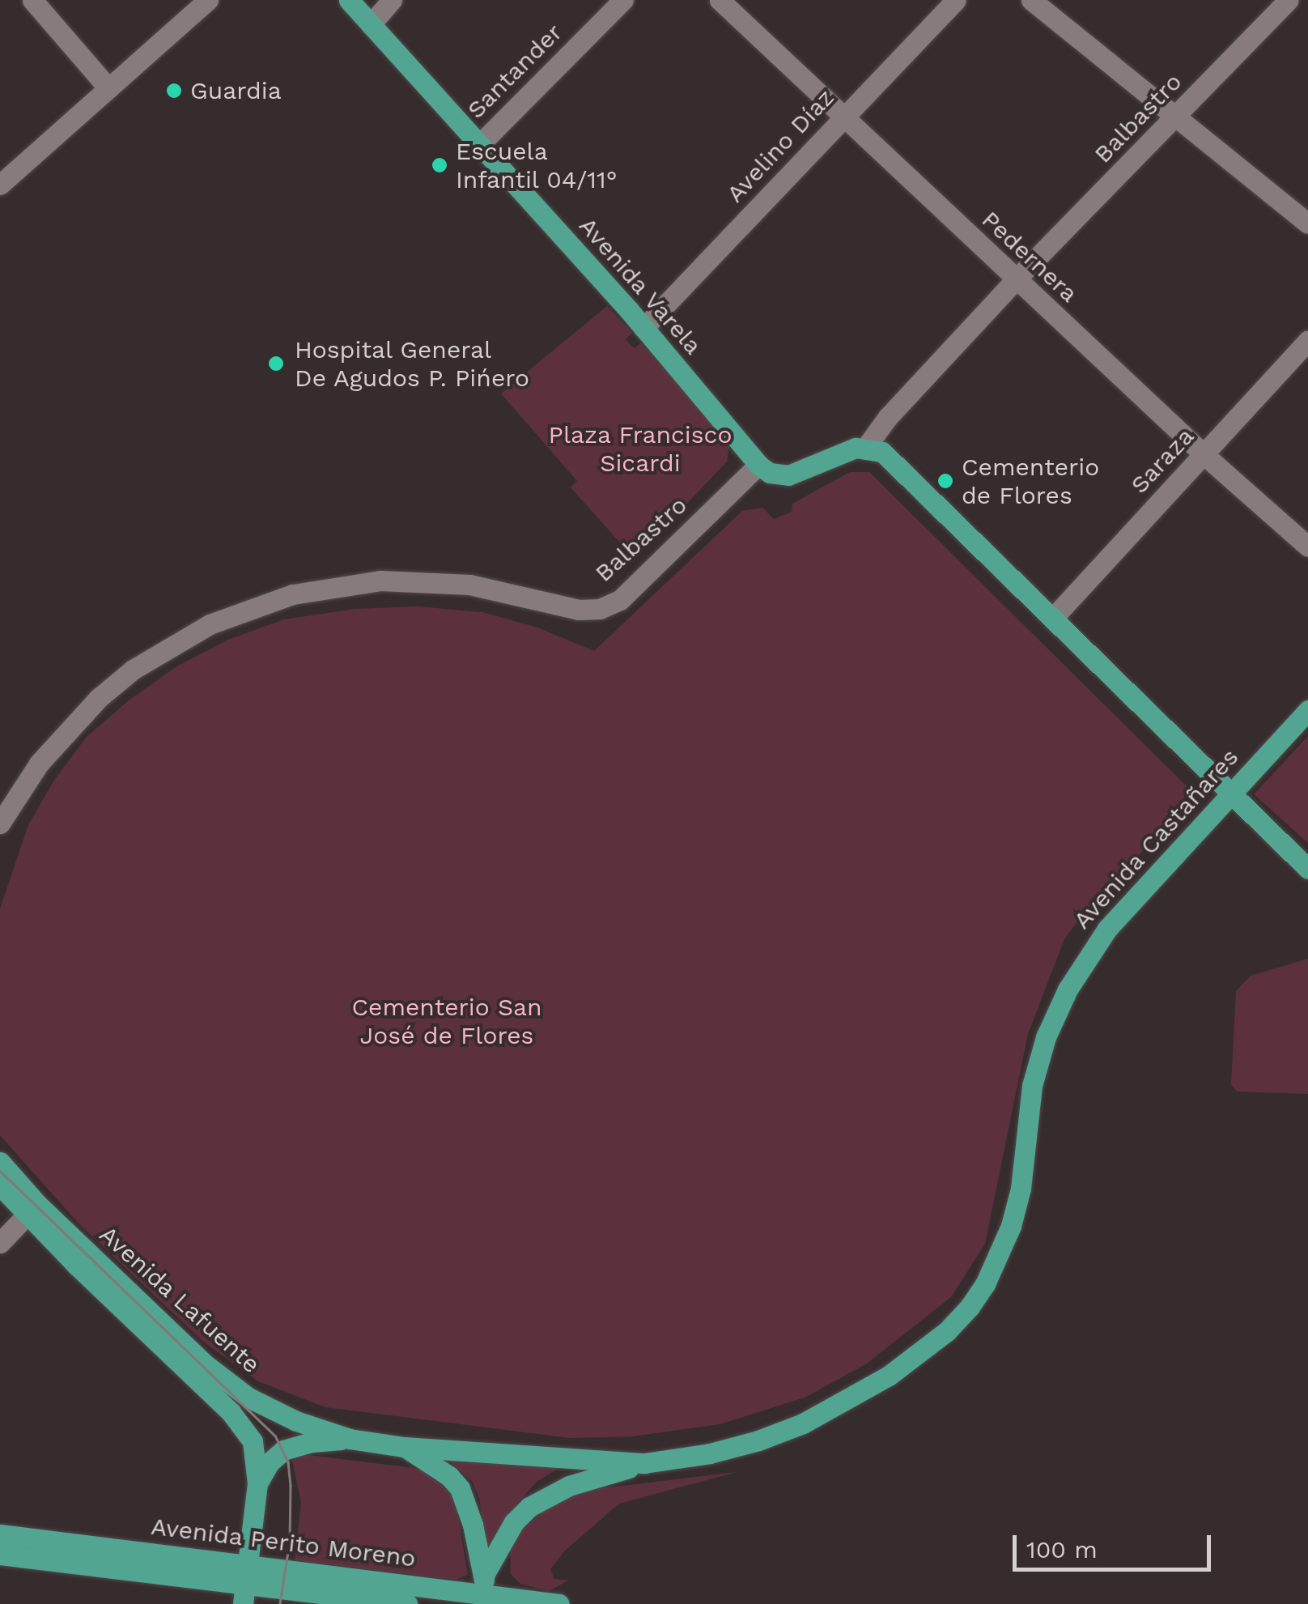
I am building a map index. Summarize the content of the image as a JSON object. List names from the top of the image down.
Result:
{
  "streets": {
    "main road": [
      "Avenida Varela",
      "Avenida Castañares",
      "Avenida Lafuente",
      "Avenida Perito Moreno"
    ],
    "street": [
      "Santander",
      "Balbastro",
      "Avelino Díaz",
      "Pedernera",
      "Saraza"
    ]
  },
  "crossings": [
    ["Santander", "Avenida Varela"],
    ["Balbastro", "Pedernera"],
    ["Balbastro", "Avenida Varela"],
    ["Avelino Díaz", "Pedernera"],
    ["Avelino Díaz", "Avenida Varela"],
    ["Pedernera", "Saraza"],
    ["Avenida Castañares", "Avenida Lafuente"],
    ["Avenida Castañares", "Avenida Perito Moreno"],
    ["Avenida Lafuente", "Avenida Perito Moreno"]
  ],
  "parks": ["Plaza Francisco Sicardi", "Cementerio San José de Flores"],
  "places": [
    "Guardia",
    "Escuela Infantil 04/11°",
    "Hospital General De Agudos P. Pińero",
    "Cementerio de Flores"
  ],
  "scale_bar": "100 m"
}
